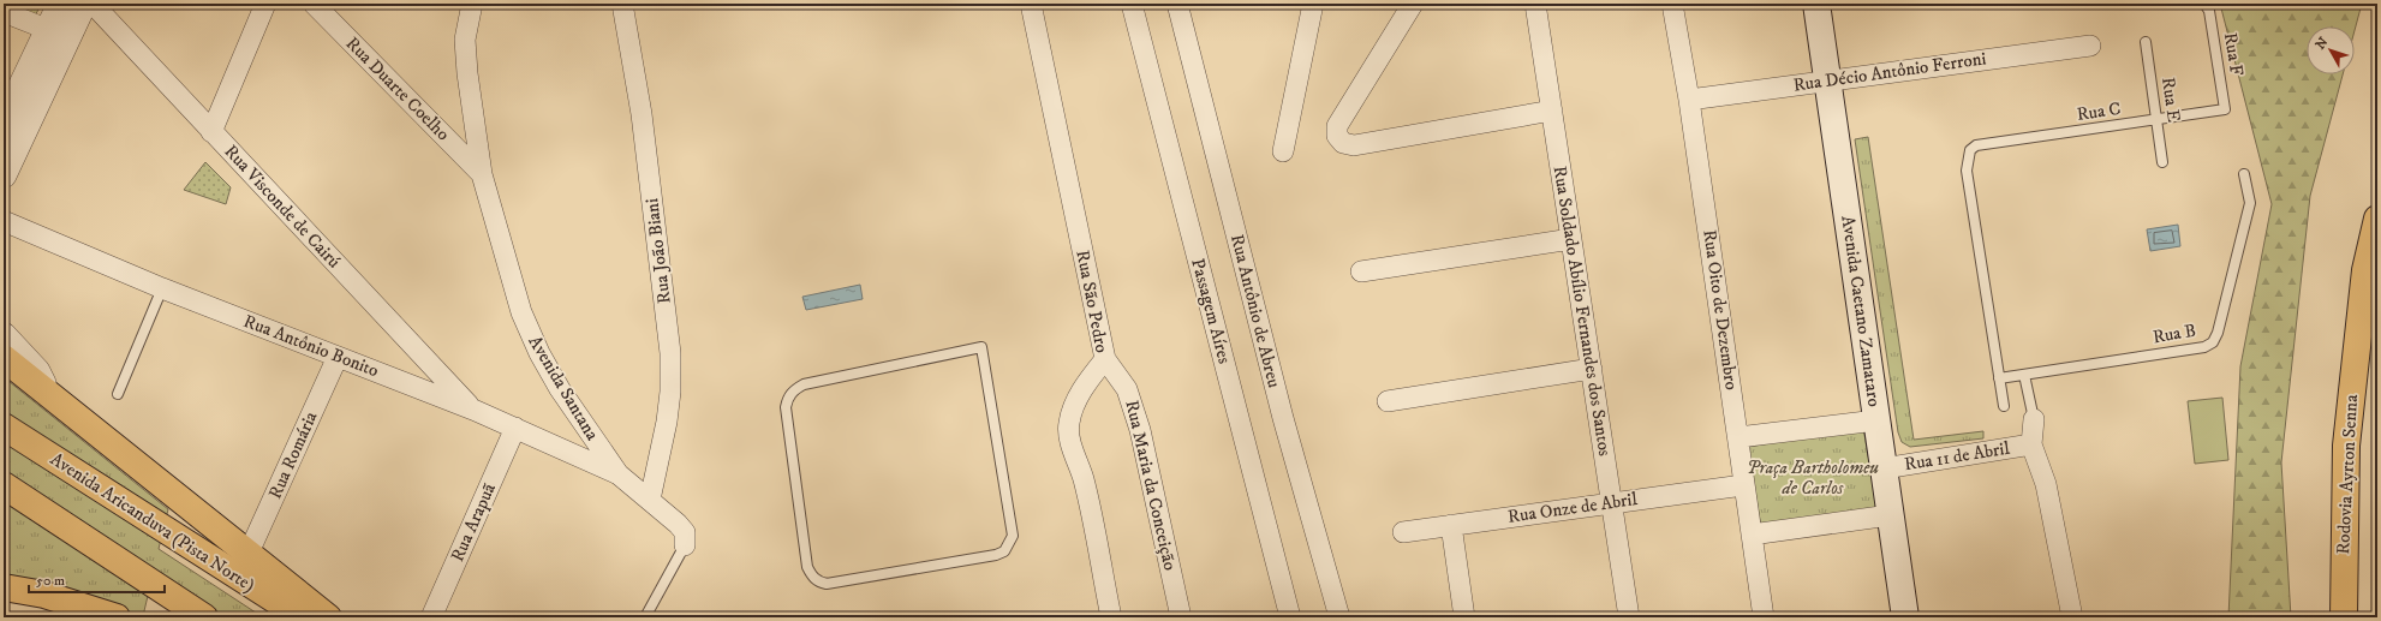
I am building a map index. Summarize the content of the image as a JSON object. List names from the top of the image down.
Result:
{
  "streets": {
    "highway": ["Rodovia Ayrton Senna", "Avenida Aricanduva (Pista Norte)"],
    "main road": ["Avenida Caetano Zamataro"],
    "street": [
      "Rua Décio Antônio Ferroni",
      "Rua Duarte Coelho",
      "Rua Visconde de Cairú",
      "Rua João Biani",
      "Rua São Pedro",
      "Rua Oito de Dezembro",
      "Passagem Aíres",
      "Rua Antônio de Abreu",
      "Rua Soldado Abílio Fernandes dos Santos",
      "Rua Antônio Bonito",
      "Avenida Santana",
      "Rua Romária",
      "Rua 11 de Abril",
      "Rua Maria da Conceição",
      "Rua Onze de Abril",
      "Rua Arapuã"
    ],
    "lane": [
      "Rua F",
      "Rua E",
      "Rua C",
      "Rua B"
    ]
  },
  "crossings": [
    ["Rua F", "Rua C"],
    ["Rua Décio Antônio Ferroni", "Rua Oito de Dezembro"],
    ["Rua Décio Antônio Ferroni", "Avenida Caetano Zamataro"],
    ["Rua Duarte Coelho", "Avenida Santana"],
    ["Rua E", "Rua C"],
    ["Rua C", "Rua B"],
    ["Rua Visconde de Cairú", "Rua Antônio Bonito"],
    ["Rua João Biani", "Avenida Santana"],
    ["Rua São Pedro", "Rua Maria da Conceição"],
    ["Rua Oito de Dezembro", "Rua Onze de Abril"],
    ["Rua Soldado Abílio Fernandes dos Santos", "Rua Onze de Abril"],
    ["Avenida Caetano Zamataro", "Rua 11 de Abril"],
    ["Rua Antônio Bonito", "Avenida Santana"],
    ["Rua Antônio Bonito", "Rua Romária"],
    ["Rua Antônio Bonito", "Rua Arapuã"]
  ],
  "parks": ["Praça Bartholomeu de Carlos"],
  "scale_bar": "50 m",
  "north": "top left"
}
